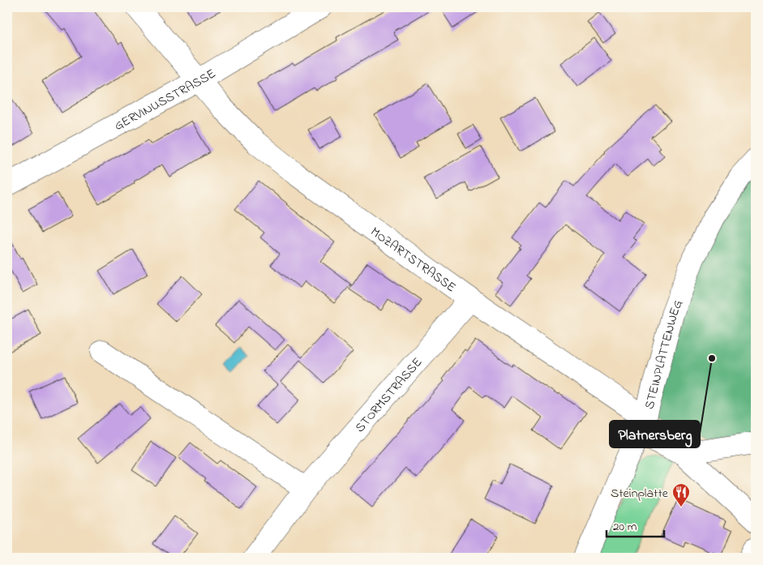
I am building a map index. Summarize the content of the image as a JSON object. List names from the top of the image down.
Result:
{
  "streets": {
    "street": [
      "GERVINUSSTRASSE",
      "MOZARTSTRASSE",
      "STEINPLATTENWEG",
      "STORMSTRASSE"
    ]
  },
  "crossings": [
    ["GERVINUSSTRASSE", "MOZARTSTRASSE"],
    ["MOZARTSTRASSE", "STEINPLATTENWEG"],
    ["MOZARTSTRASSE", "STORMSTRASSE"]
  ],
  "places": {
    "other": ["Platnersberg"],
    "restaurant": ["Steinplatte"]
  },
  "scale_bar": "20 m"
}
